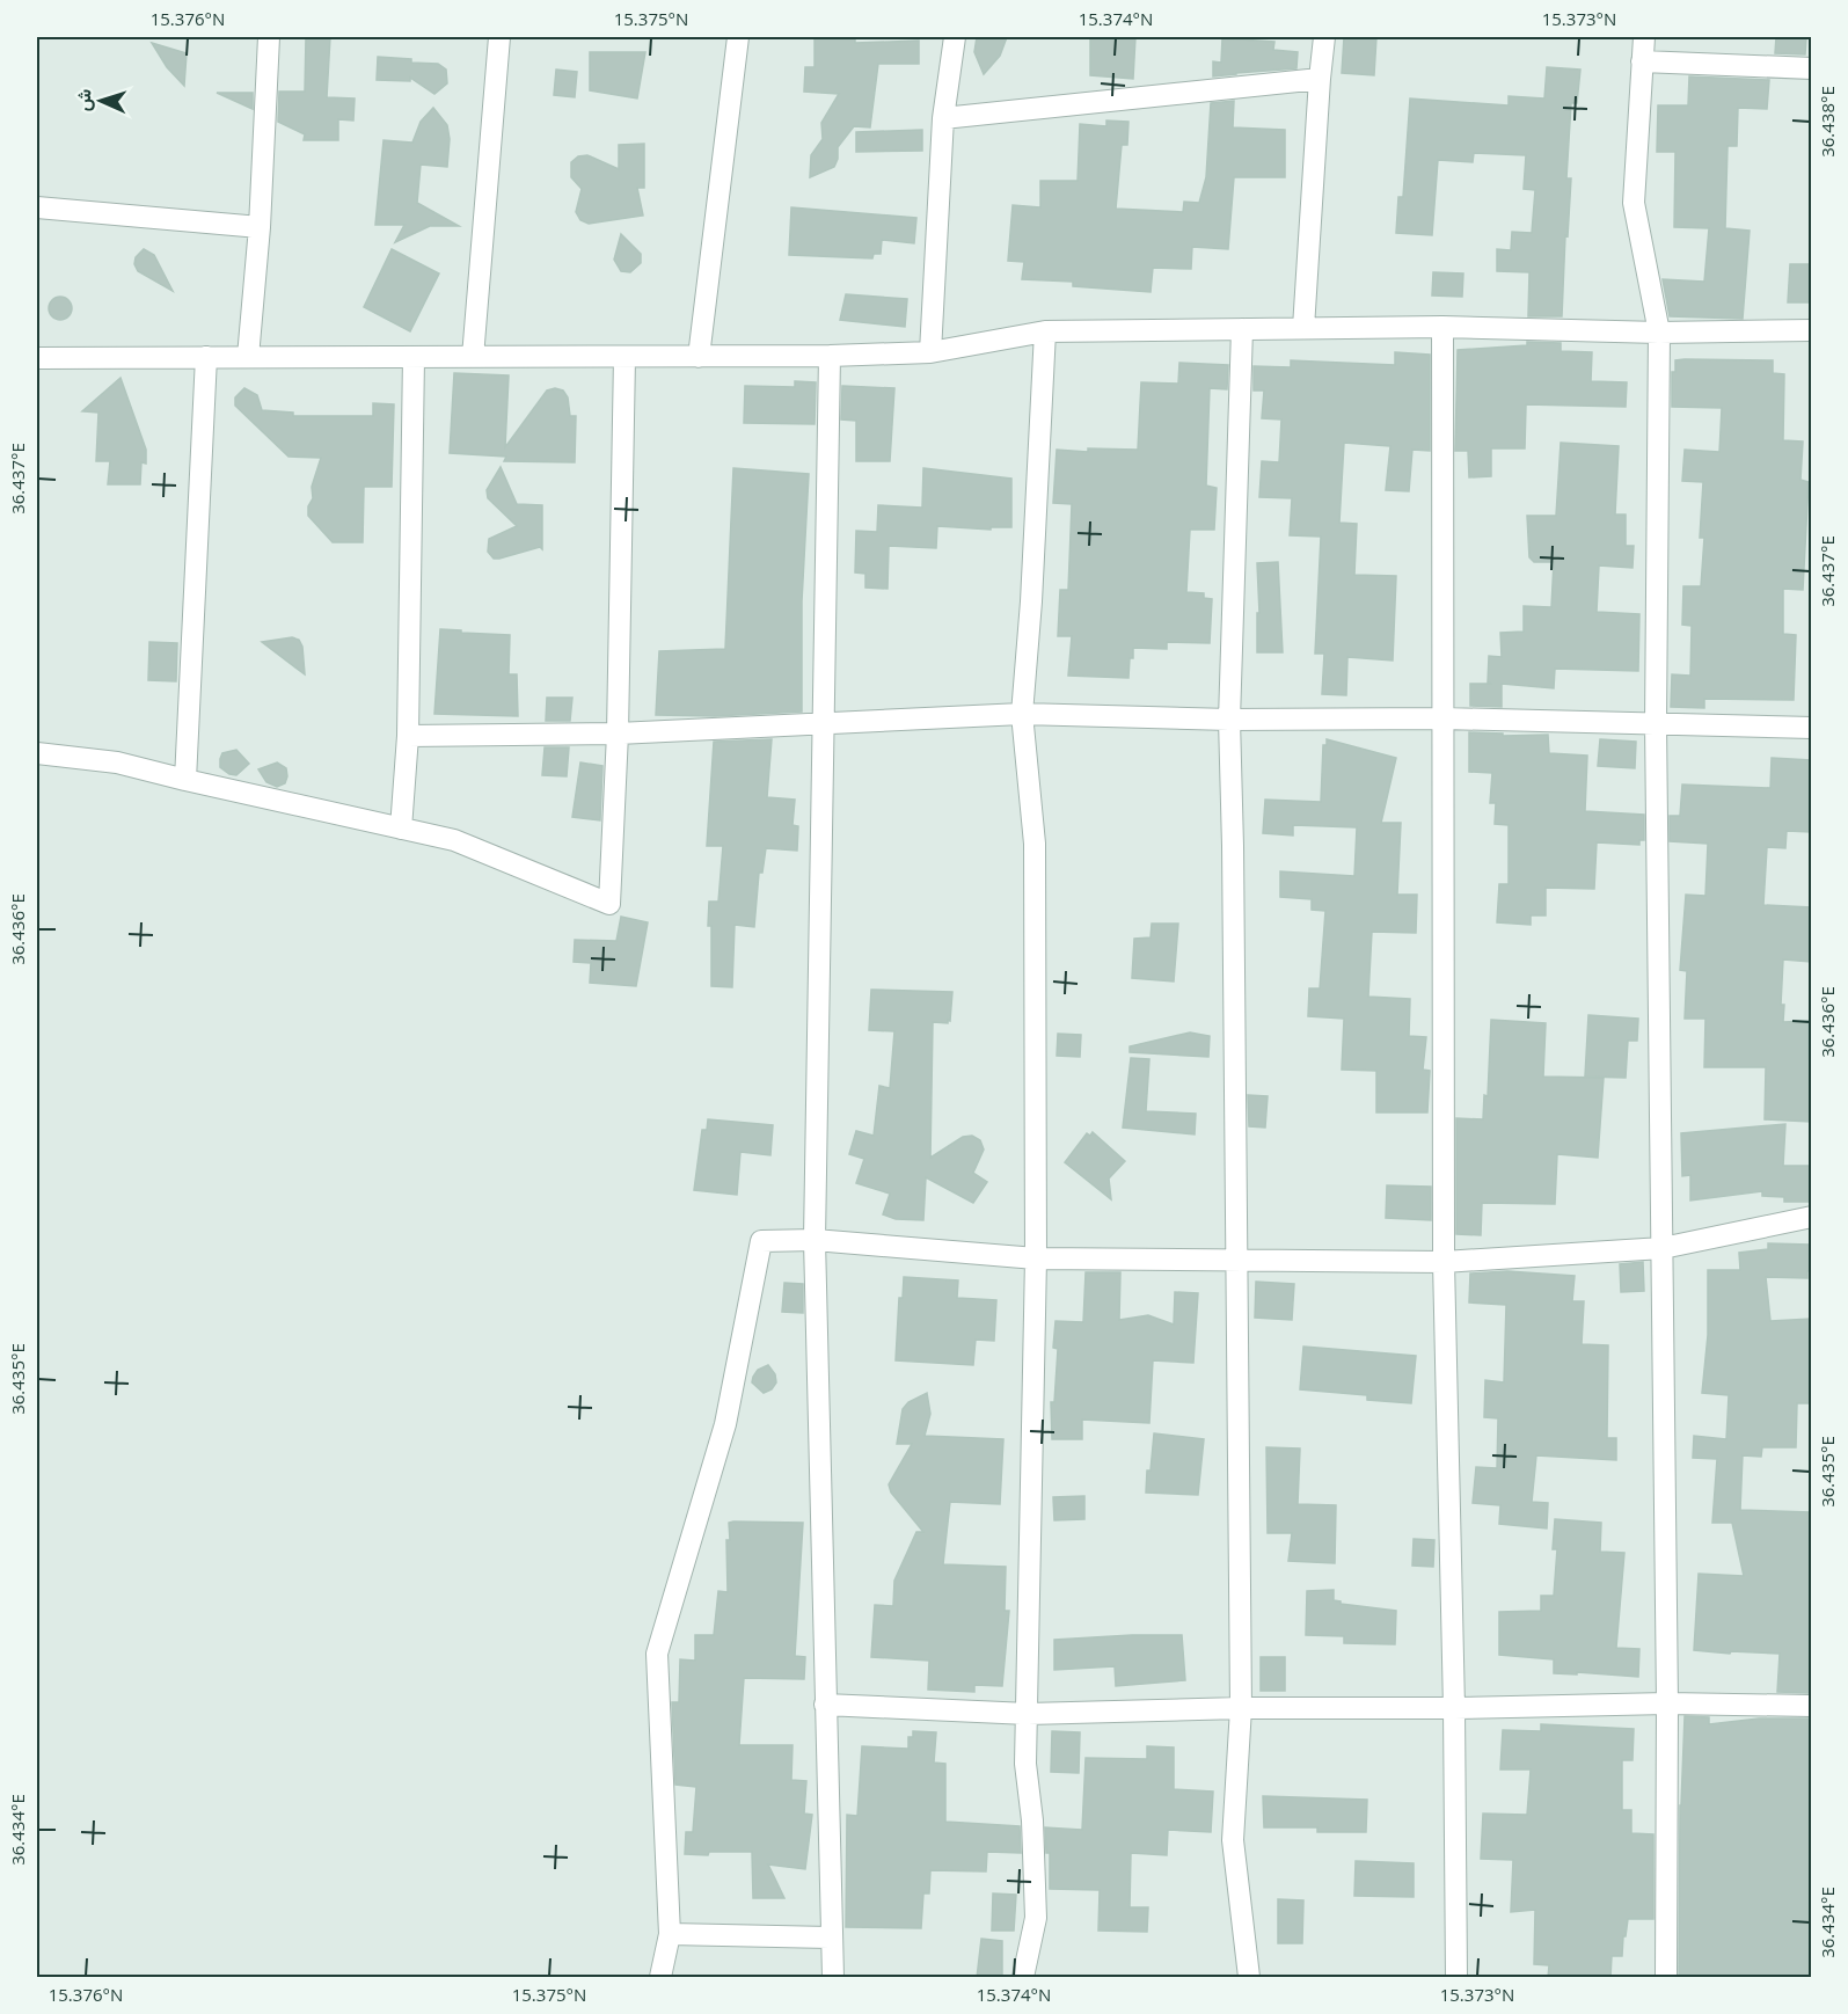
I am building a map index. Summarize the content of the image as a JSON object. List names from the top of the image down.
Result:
{
  "north": "left",
  "coordinates": [
    "15.376°N",
    "15.375°N",
    "15.374°N",
    "15.373°N",
    "36.438°E",
    "36.437°E",
    "36.436°E",
    "36.435°E",
    "36.434°E"
  ]
}
